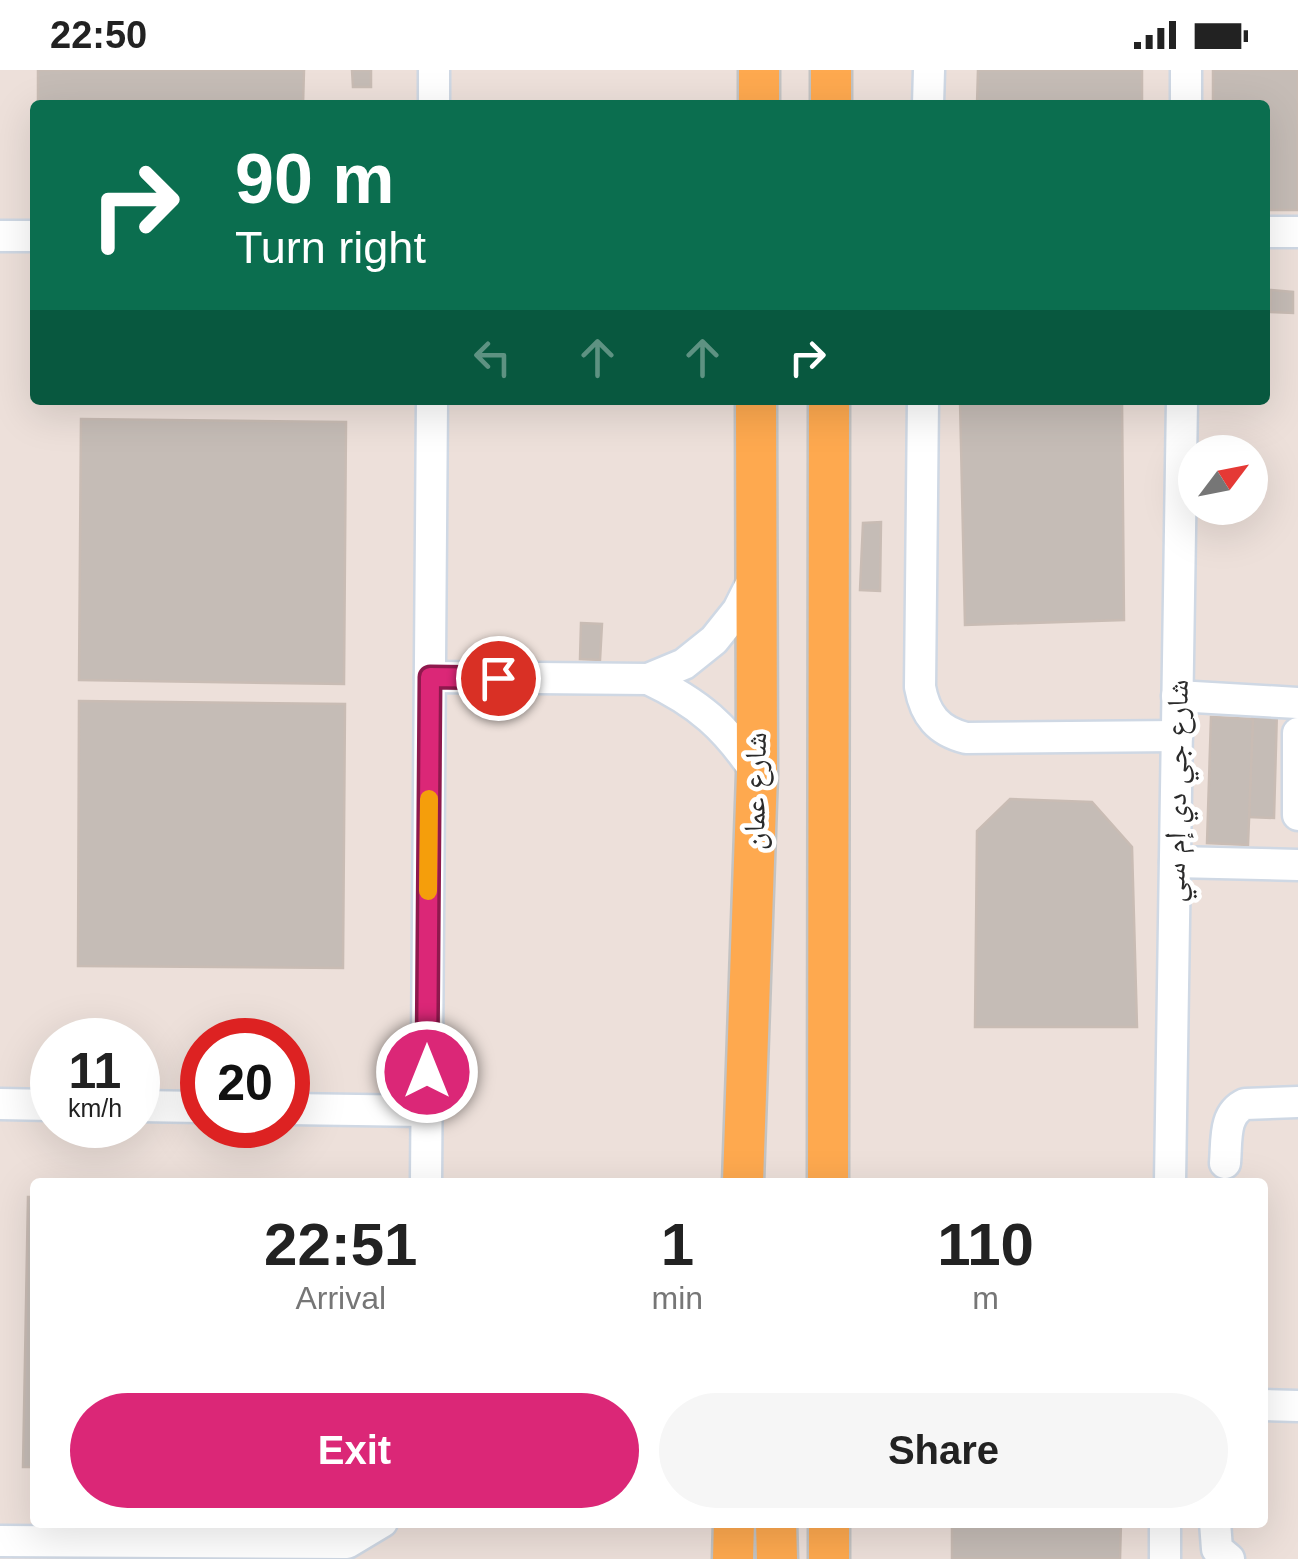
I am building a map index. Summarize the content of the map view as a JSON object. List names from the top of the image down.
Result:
{
  "streets": {
    "main road": ["شارع عمان"],
    "street": ["شارع جي دي إم سي"]
  },
  "north": "top right",
  "page": {
    "status": "22:50",
    "turn": ["90 m", "Turn right"],
    "speed": "11 km/h",
    "limit": "20",
    "eta": [
      "22:51",
      "Arrival",
      "1",
      "min",
      "110",
      "m"
    ],
    "buttons": ["Exit", "Share"]
  }
}
